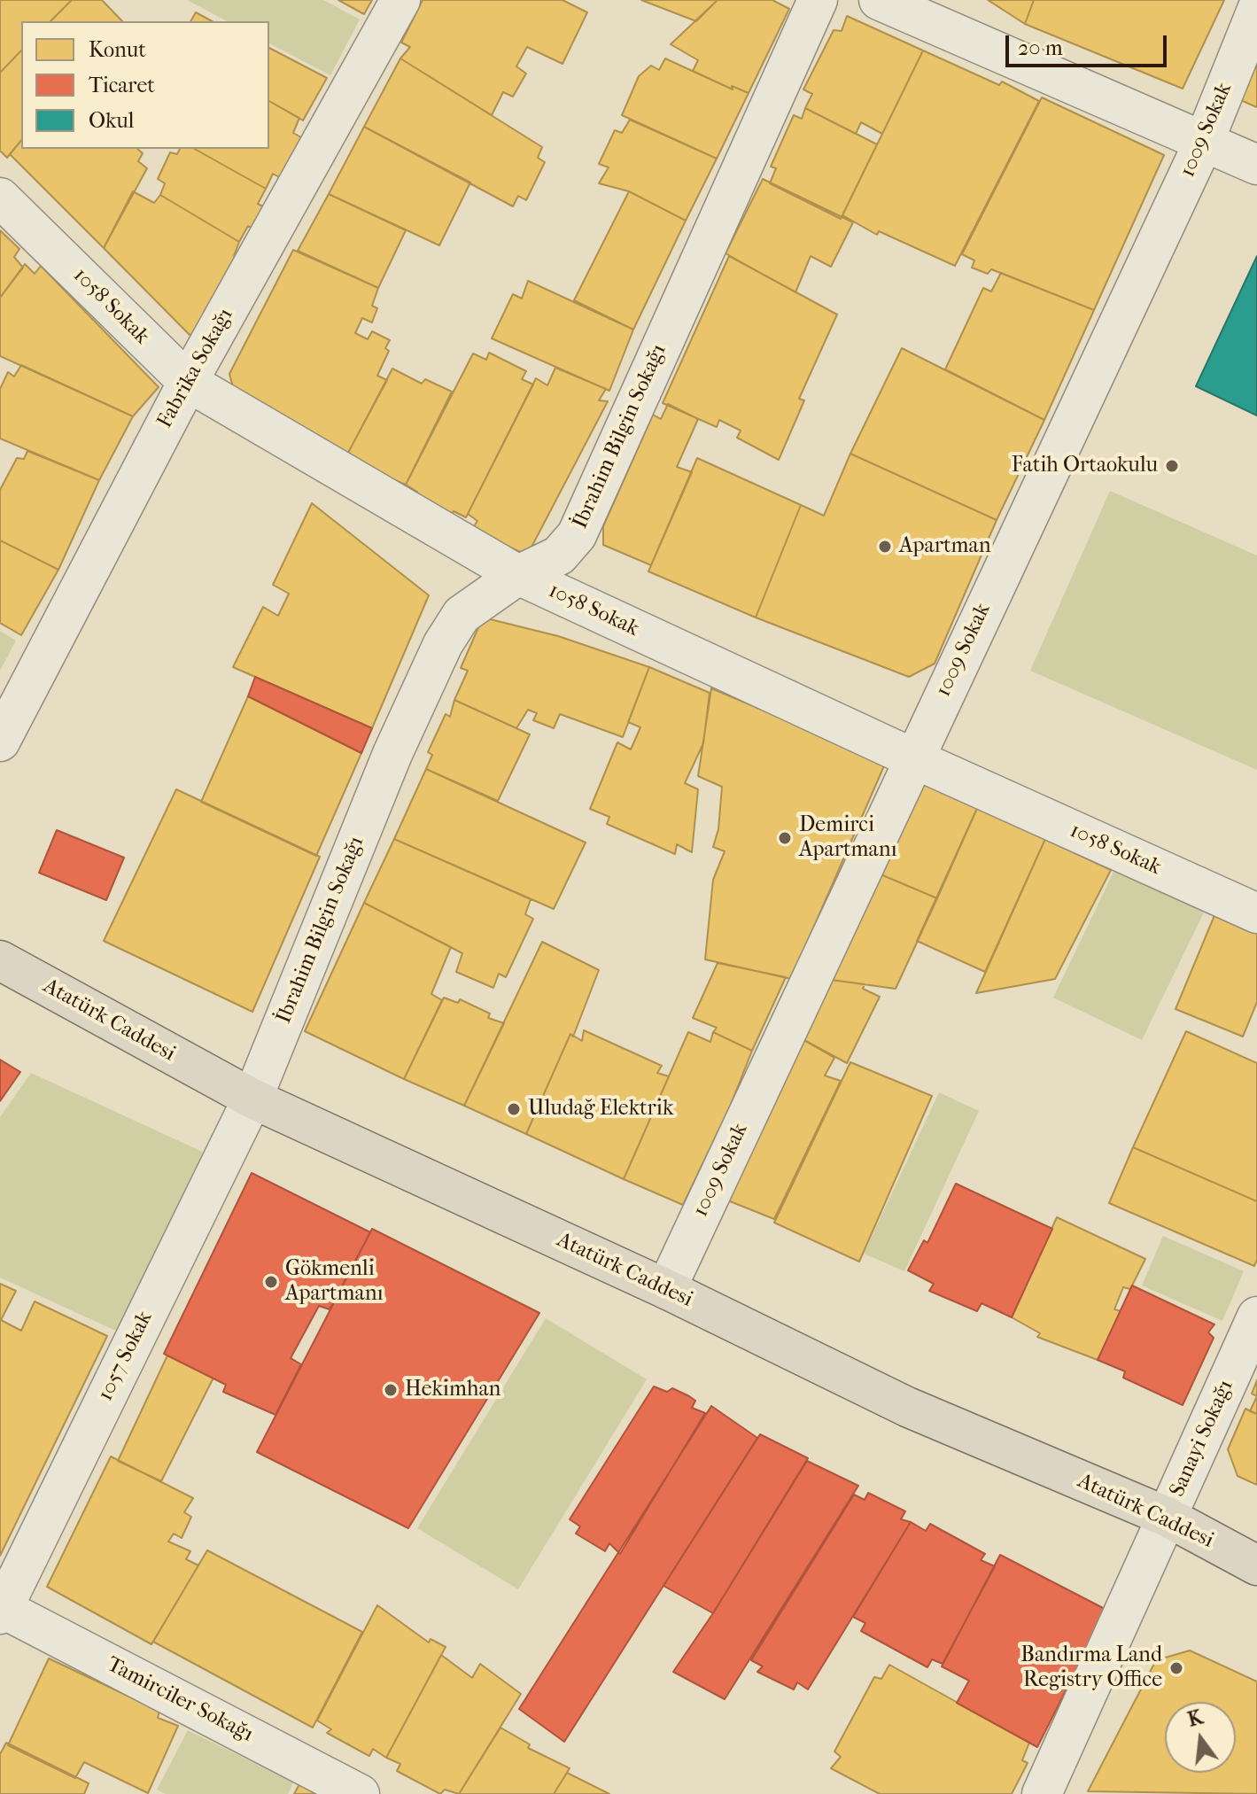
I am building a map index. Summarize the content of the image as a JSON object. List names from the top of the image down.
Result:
{
  "streets": {
    "main road": ["Atatürk Caddesi"],
    "street": [
      "1009 Sokak",
      "1058 Sokak",
      "Fabrika Sokağı",
      "İbrahim Bilgin Sokağı",
      "1057 Sokak",
      "Sanayi Sokağı",
      "Tamirciler Sokağı"
    ]
  },
  "crossings": [
    ["1009 Sokak", "1058 Sokak"],
    ["1009 Sokak", "Atatürk Caddesi"],
    ["1058 Sokak", "Fabrika Sokağı"],
    ["1058 Sokak", "İbrahim Bilgin Sokağı"],
    ["İbrahim Bilgin Sokağı", "Atatürk Caddesi"],
    ["İbrahim Bilgin Sokağı", "1057 Sokak"],
    ["Atatürk Caddesi", "1057 Sokak"],
    ["Atatürk Caddesi", "Sanayi Sokağı"],
    ["1057 Sokak", "Tamirciler Sokağı"]
  ],
  "places": [
    "Fatih Ortaokulu",
    "Apartman",
    "Demirci Apartmanı",
    "Uludağ Elektrik",
    "Gökmenli Apartmanı",
    "Hekimhan",
    "Bandırma Land Registry Office"
  ],
  "legend": ["Konut", "Ticaret", "Okul"],
  "scale_bar": "20 m",
  "north": "top"
}
